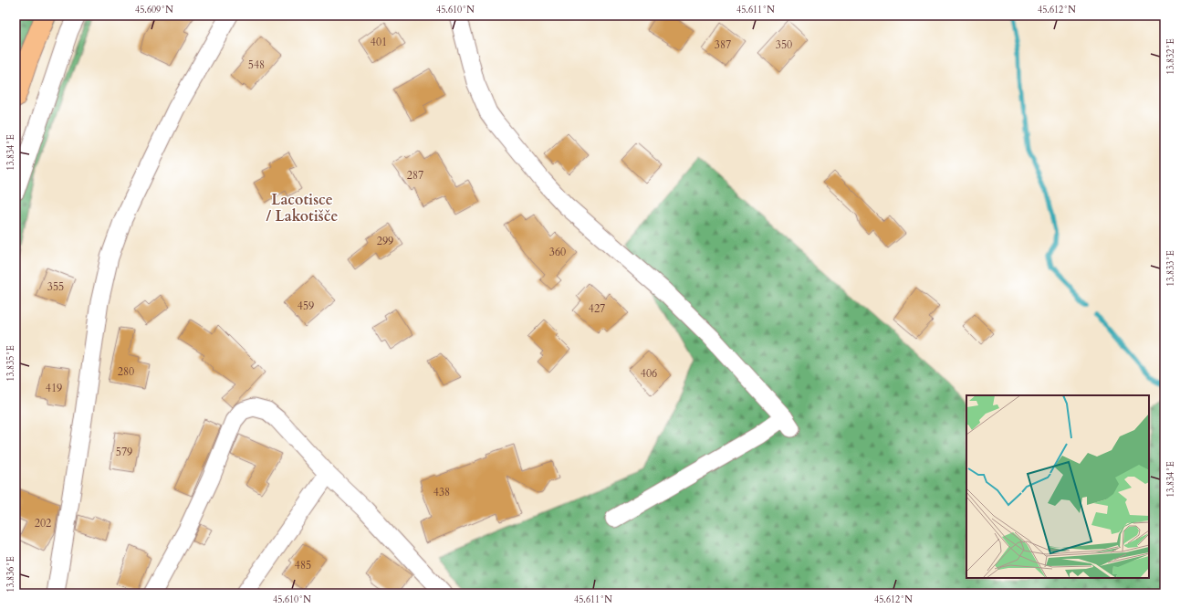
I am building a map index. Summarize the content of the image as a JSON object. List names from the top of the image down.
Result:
{
  "districts": ["Lacotisce / Lakotišče"],
  "house_numbers": [
    "401",
    "387",
    "350",
    "548",
    "287",
    "299",
    "360",
    "355",
    "459",
    "427",
    "280",
    "406",
    "419",
    "579",
    "438",
    "202",
    "485"
  ],
  "coordinates": [
    "45.609°N",
    "45.610°N",
    "45.611°N",
    "45.612°N",
    "13.832°E",
    "13.834°E",
    "13.833°E",
    "13.835°E",
    "13.836°E"
  ]
}
